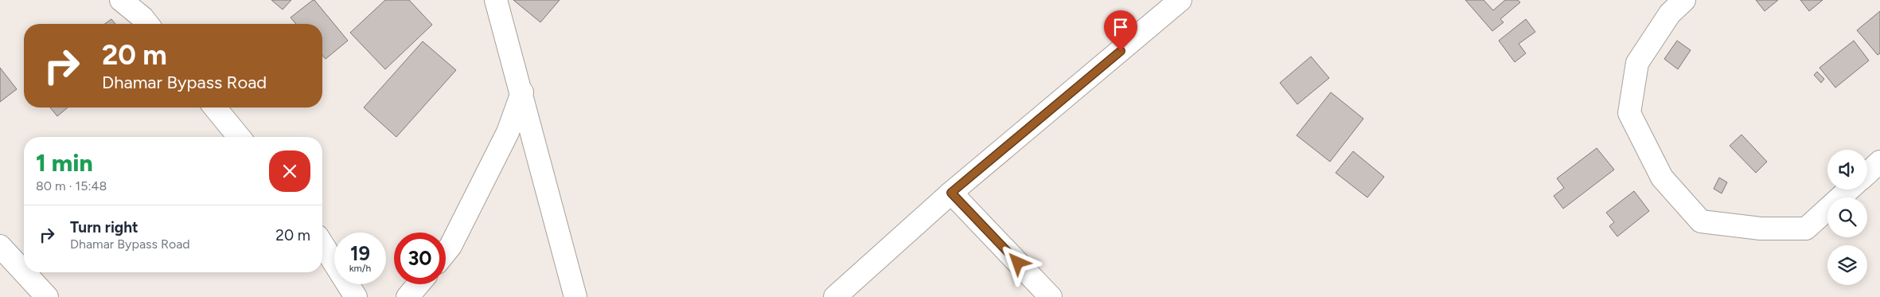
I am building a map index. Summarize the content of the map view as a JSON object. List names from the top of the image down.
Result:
{
  "page": {
    "turn": ["20 m", "Dhamar Bypass Road"],
    "heading": ["1 min", "80 m · 15:48"],
    "list": [
      {
        "name": "Turn right",
        "note": "Dhamar Bypass Road",
        "value": "20 m"
      }
    ],
    "speed": "19 km/h",
    "limit": "30"
  }
}
